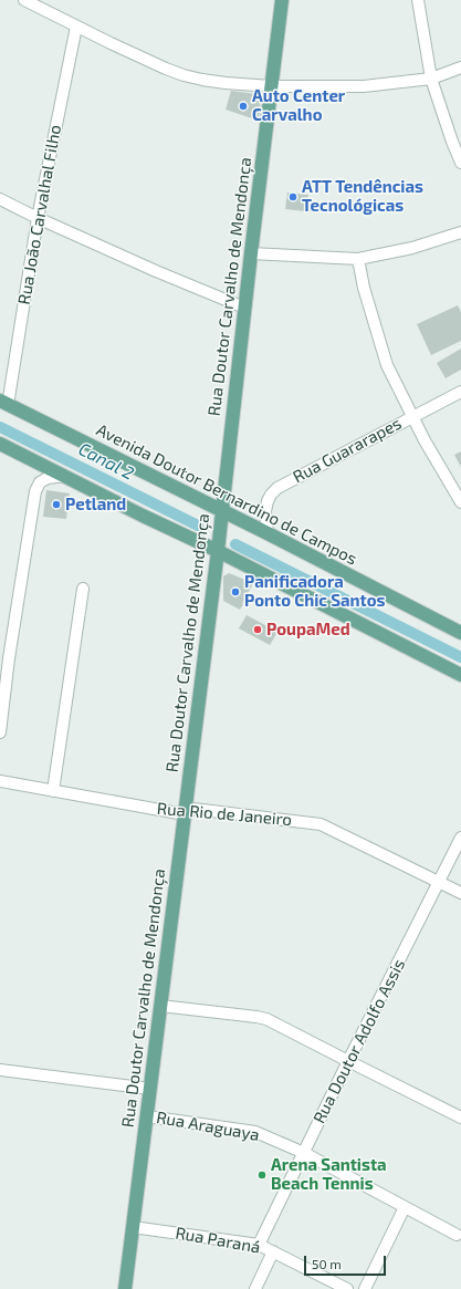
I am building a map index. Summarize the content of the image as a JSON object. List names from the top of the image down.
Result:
{
  "streets": {
    "main road": ["Rua Doutor Carvalho de Mendonça", "Avenida Doutor Bernardino de Campos"],
    "street": [
      "Rua João Carvalhal Filho",
      "Rua Guararapes",
      "Rua Rio de Janeiro",
      "Rua Doutor Adolfo Assis",
      "Rua Araguaya",
      "Rua Paraná"
    ]
  },
  "crossings": [
    ["Rua João Carvalhal Filho", "Avenida Doutor Bernardino de Campos"],
    ["Rua Doutor Carvalho de Mendonça", "Avenida Doutor Bernardino de Campos"],
    ["Rua Doutor Carvalho de Mendonça", "Rua Rio de Janeiro"],
    ["Rua Doutor Carvalho de Mendonça", "Rua Araguaya"],
    ["Rua Doutor Carvalho de Mendonça", "Rua Paraná"],
    ["Rua Guararapes", "Avenida Doutor Bernardino de Campos"],
    ["Rua Rio de Janeiro", "Rua Doutor Adolfo Assis"],
    ["Rua Doutor Adolfo Assis", "Rua Araguaya"],
    ["Rua Doutor Adolfo Assis", "Rua Paraná"]
  ],
  "water": ["Canal 2"],
  "places": [
    "Auto Center Carvalho",
    "ATT Tendências Tecnológicas",
    "Petland",
    "Panificadora Ponto Chic Santos",
    "PoupaMed",
    "Arena Santista Beach Tennis"
  ],
  "scale_bar": "50 m"
}
